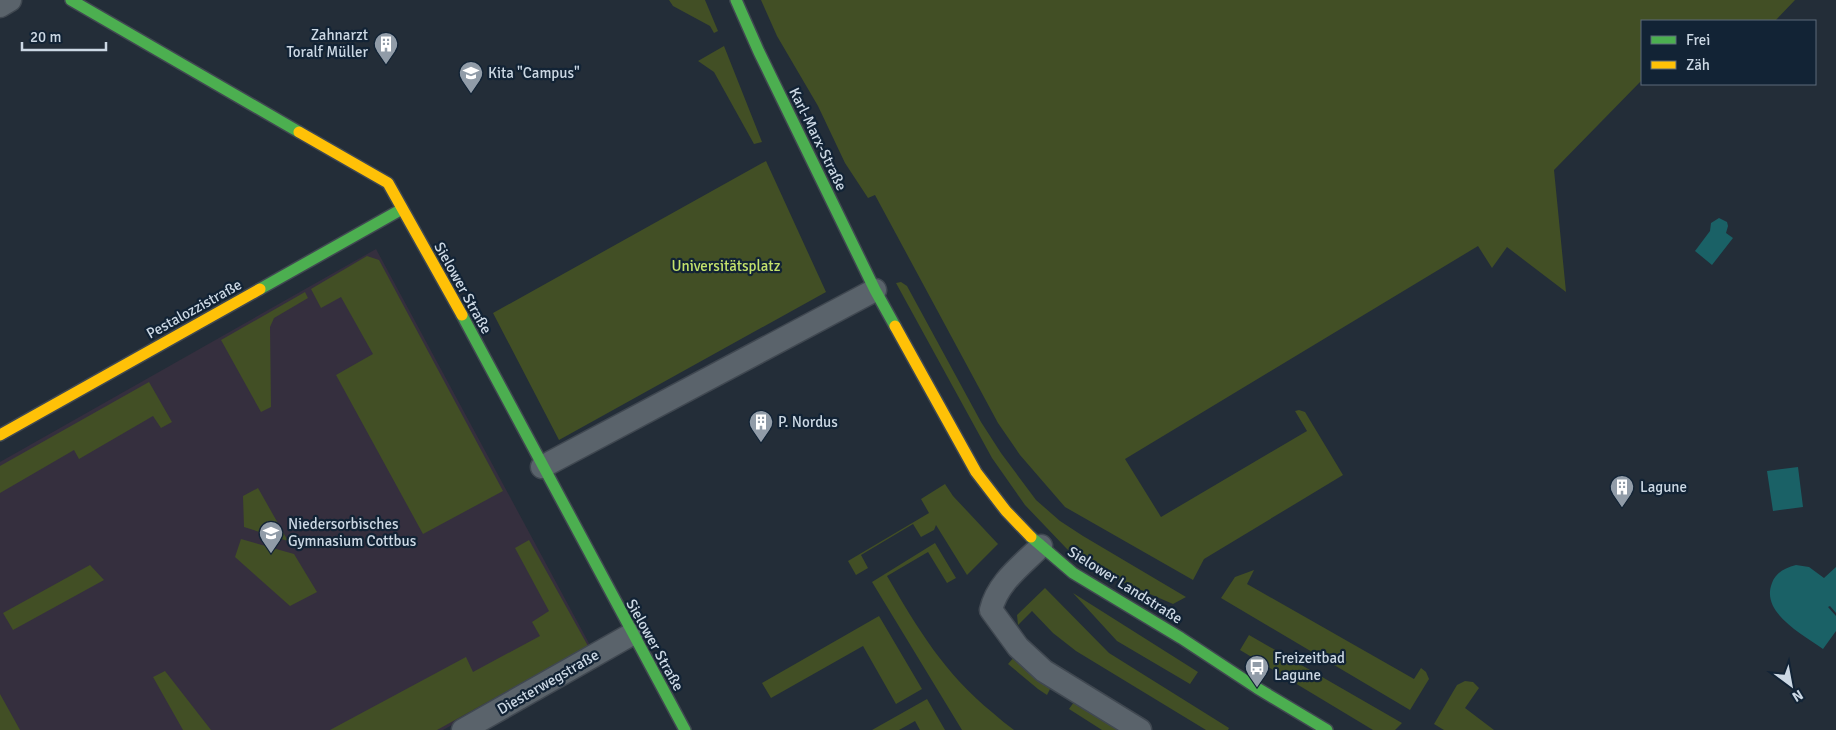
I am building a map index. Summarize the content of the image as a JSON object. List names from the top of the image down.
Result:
{
  "streets": {
    "street": [
      "Karl-Marx-Straße",
      "Sielower Straße",
      "Pestalozzistraße",
      "Sielower Landstraße",
      "Diesterwegstraße"
    ]
  },
  "crossings": [
    ["Karl-Marx-Straße", "Sielower Landstraße"],
    ["Sielower Straße", "Pestalozzistraße"],
    ["Sielower Straße", "Diesterwegstraße"]
  ],
  "parks": ["Universitätsplatz"],
  "places": {
    "building": ["Zahnarzt Toralf Müller", "P. Nordus", "Lagune"],
    "school or university": ["Kita \"Campus\"", "Niedersorbisches Gymnasium Cottbus"],
    "bus stop": ["Freizeitbad Lagune"]
  },
  "legend": ["Frei", "Zäh"],
  "scale_bar": "20 m",
  "north": "bottom right"
}
